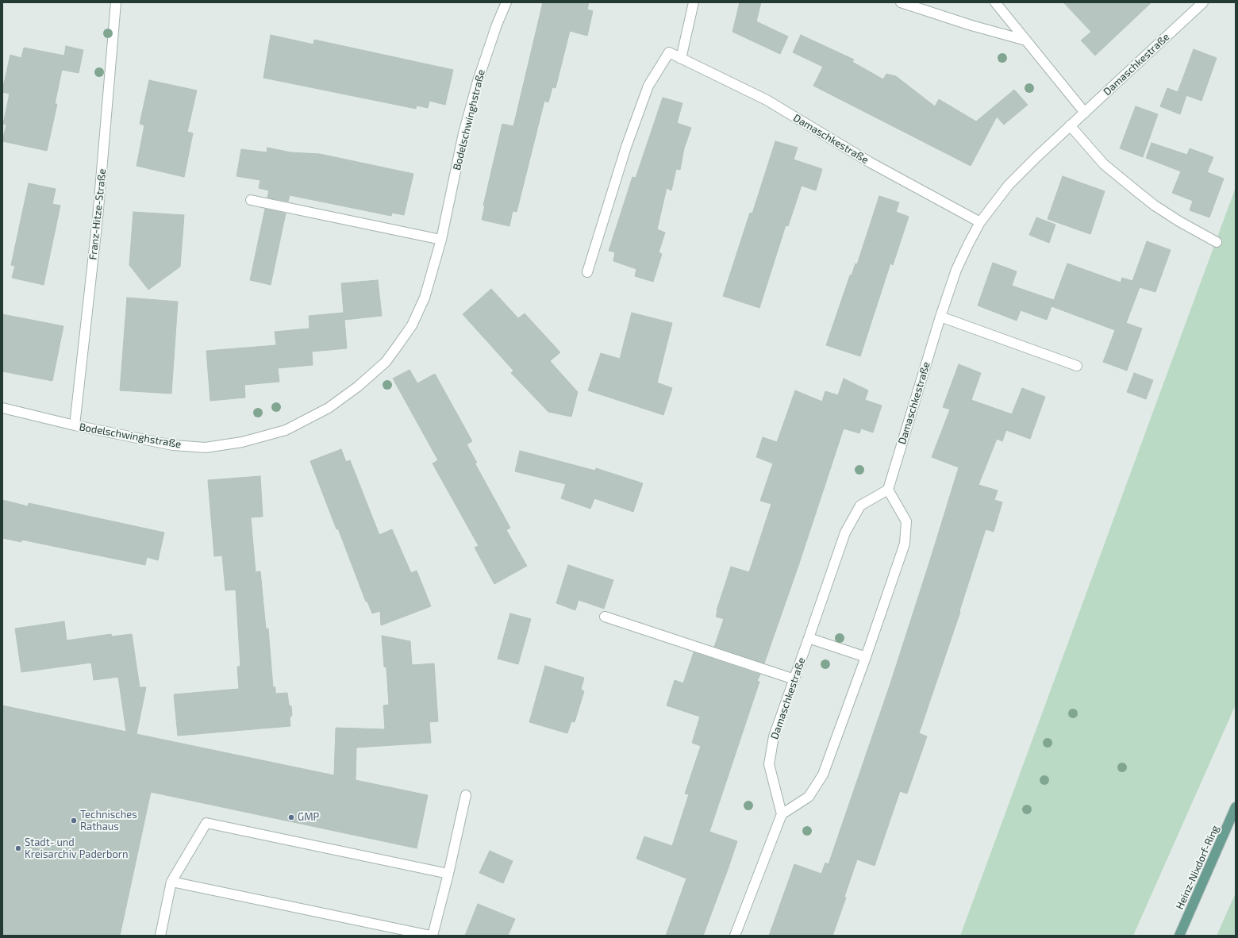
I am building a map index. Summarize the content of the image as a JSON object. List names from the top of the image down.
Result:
{
  "streets": {
    "main road": ["Heinz-Nixdorf-Ring"],
    "street": ["Damaschkestraße", "Bodelschwinghstraße", "Franz-Hitze-Straße"]
  },
  "crossings": [
    ["Bodelschwinghstraße", "Franz-Hitze-Straße"]
  ],
  "places": ["GMP", "Technisches Rathaus", "Stadt- und Kreisarchiv Paderborn"]
}
